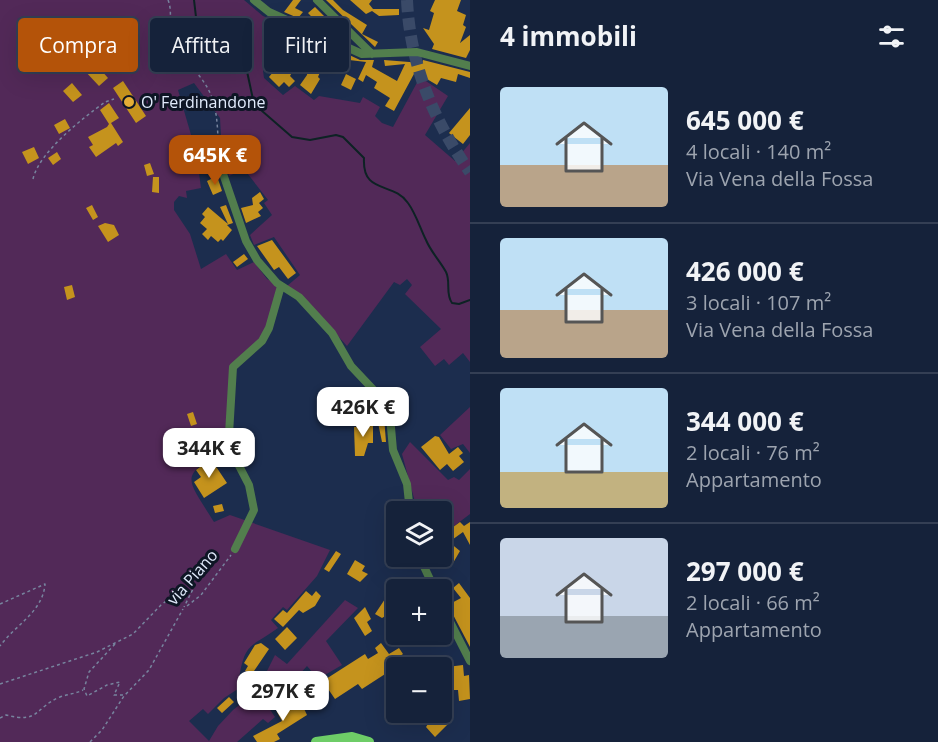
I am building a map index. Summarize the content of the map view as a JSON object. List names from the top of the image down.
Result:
{
  "streets": {
    "street": ["via Piano"]
  },
  "places": ["O' Ferdinandone"],
  "page": {
    "heading": "4 immobili",
    "chip": ["Compra", "Affitta", "Filtri"],
    "list": [
      {
        "name": "645 000 €",
        "note": "4 locali · 140 m² · Via Vena della Fossa"
      },
      {
        "name": "426 000 €",
        "note": "3 locali · 107 m² · Via Vena della Fossa"
      },
      {
        "name": "344 000 €",
        "note": "2 locali · 76 m² · Appartamento"
      },
      {
        "name": "297 000 €",
        "note": "2 locali · 66 m² · Appartamento"
      }
    ],
    "price": [
      "645K €",
      "426K €",
      "344K €",
      "297K €"
    ],
    "map_buttons": ["+", "−"]
  }
}
